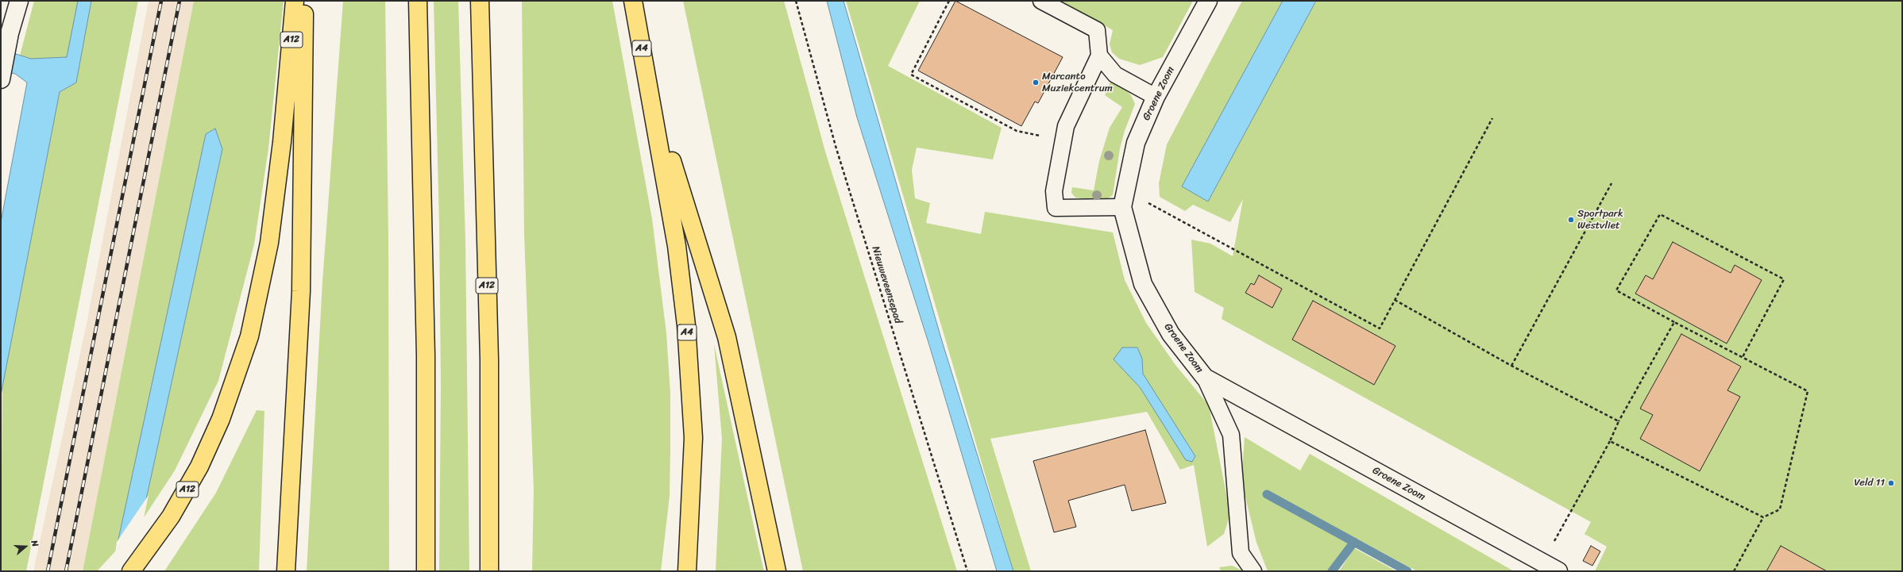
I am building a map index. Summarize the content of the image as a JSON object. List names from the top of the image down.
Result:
{
  "streets": {
    "highway": ["A12", "A4"],
    "street": ["Groene Zoom"],
    "path": ["Nieuweveensepad"]
  },
  "places": ["Marcanto Muziekcentrum", "Sportpark Westvliet", "Veld 11"],
  "north": "right"
}
